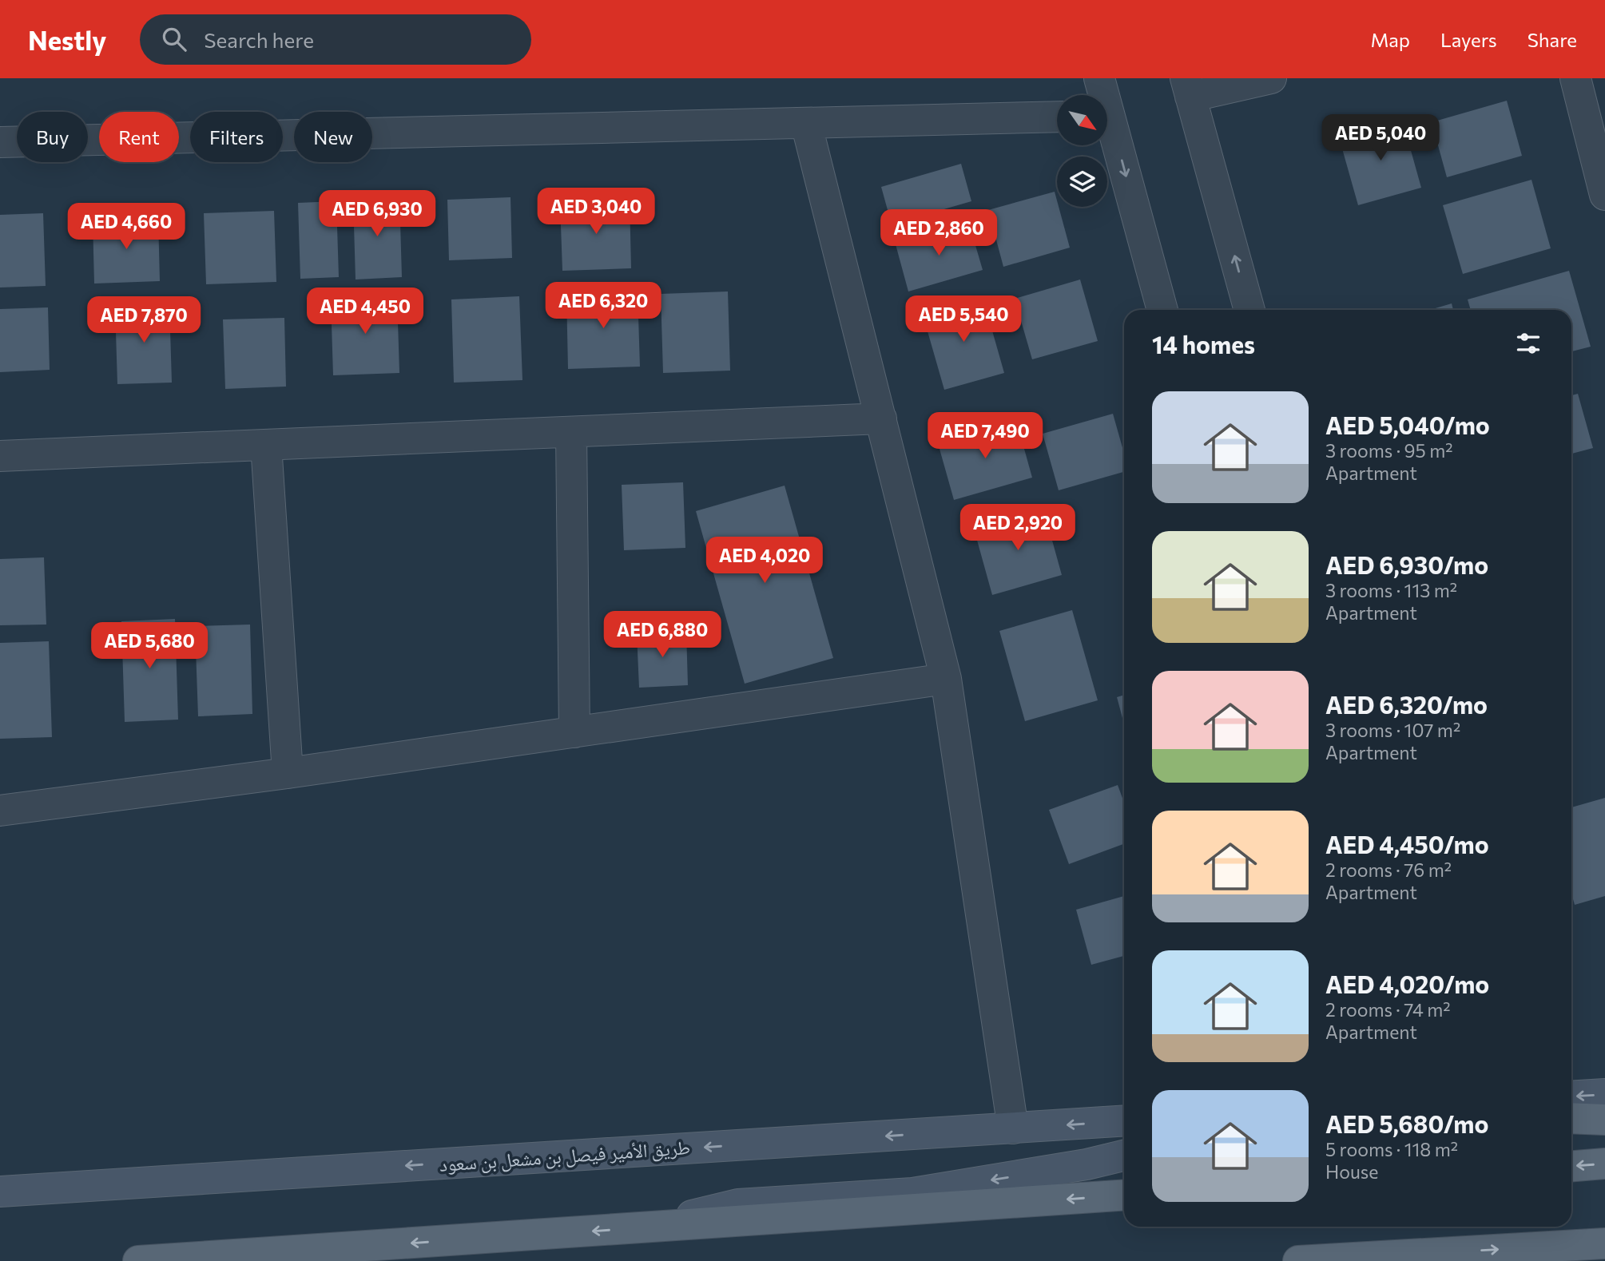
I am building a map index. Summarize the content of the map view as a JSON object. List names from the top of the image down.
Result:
{
  "streets": {
    "main road": ["طريق الأمير فيصل بن مشعل بن سعود"]
  },
  "north": "bottom right",
  "page": {
    "header": "Nestly",
    "search": "Search here",
    "nav": ["Map", "Layers", "Share"],
    "chip": [
      "Buy",
      "Rent",
      "Filters",
      "New"
    ],
    "price": [
      "AED 5,040",
      "AED 3,040",
      "AED 6,930",
      "AED 4,660",
      "AED 2,860",
      "AED 6,320",
      "AED 4,450",
      "AED 5,540",
      "AED 7,870",
      "AED 7,490",
      "AED 2,920",
      "AED 4,020",
      "AED 6,880",
      "AED 5,680"
    ],
    "heading": "14 homes",
    "list": [
      {
        "name": "AED 5,040/mo",
        "note": "3 rooms · 95 m² · Apartment"
      },
      {
        "name": "AED 6,930/mo",
        "note": "3 rooms · 113 m² · Apartment"
      },
      {
        "name": "AED 6,320/mo",
        "note": "3 rooms · 107 m² · Apartment"
      },
      {
        "name": "AED 4,450/mo",
        "note": "2 rooms · 76 m² · Apartment"
      },
      {
        "name": "AED 4,020/mo",
        "note": "2 rooms · 74 m² · Apartment"
      },
      {
        "name": "AED 5,680/mo",
        "note": "5 rooms · 118 m² · House"
      }
    ]
  }
}
